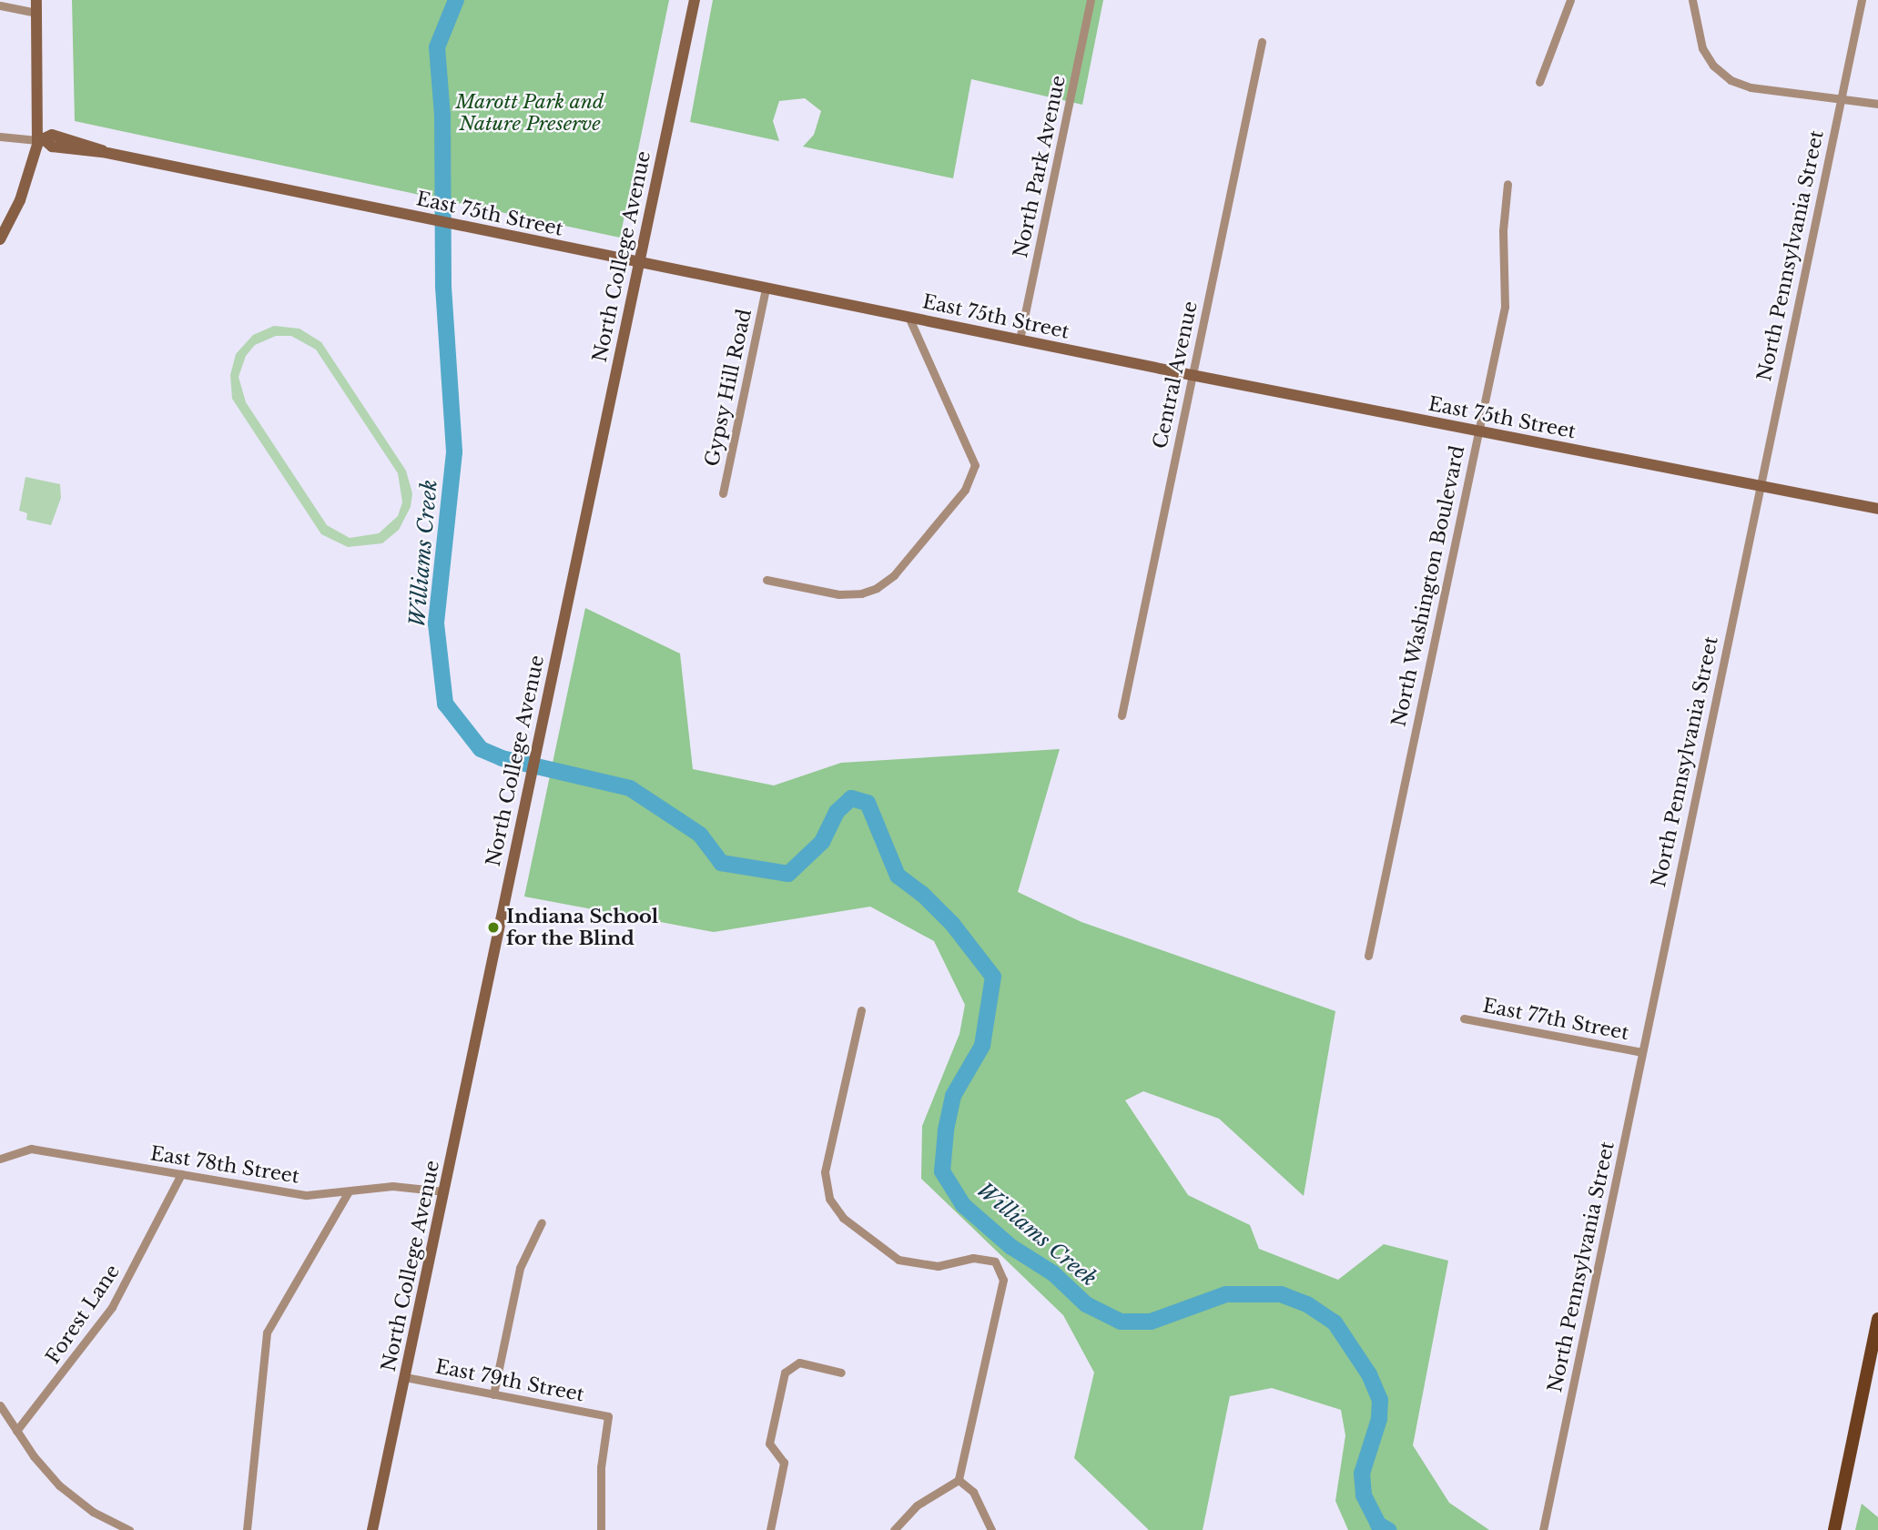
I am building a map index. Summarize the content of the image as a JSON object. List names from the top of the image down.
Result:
{
  "streets": {
    "street": [
      "North Park Avenue",
      "East 75th Street",
      "North Pennsylvania Street",
      "North College Avenue",
      "Central Avenue",
      "Gypsy Hill Road",
      "North Washington Boulevard",
      "East 77th Street",
      "East 78th Street",
      "Forest Lane",
      "East 79th Street"
    ]
  },
  "crossings": [
    ["North Park Avenue", "East 75th Street"],
    ["East 75th Street", "North Pennsylvania Street"],
    ["East 75th Street", "North College Avenue"],
    ["East 75th Street", "Central Avenue"],
    ["East 75th Street", "Gypsy Hill Road"],
    ["East 75th Street", "North Washington Boulevard"],
    ["North Pennsylvania Street", "East 77th Street"],
    ["North College Avenue", "East 78th Street"],
    ["North College Avenue", "East 79th Street"],
    ["East 78th Street", "Forest Lane"]
  ],
  "water": ["Williams Creek"],
  "parks": ["Marott Park and Nature Preserve"],
  "places": ["Indiana School for the Blind"]
}
